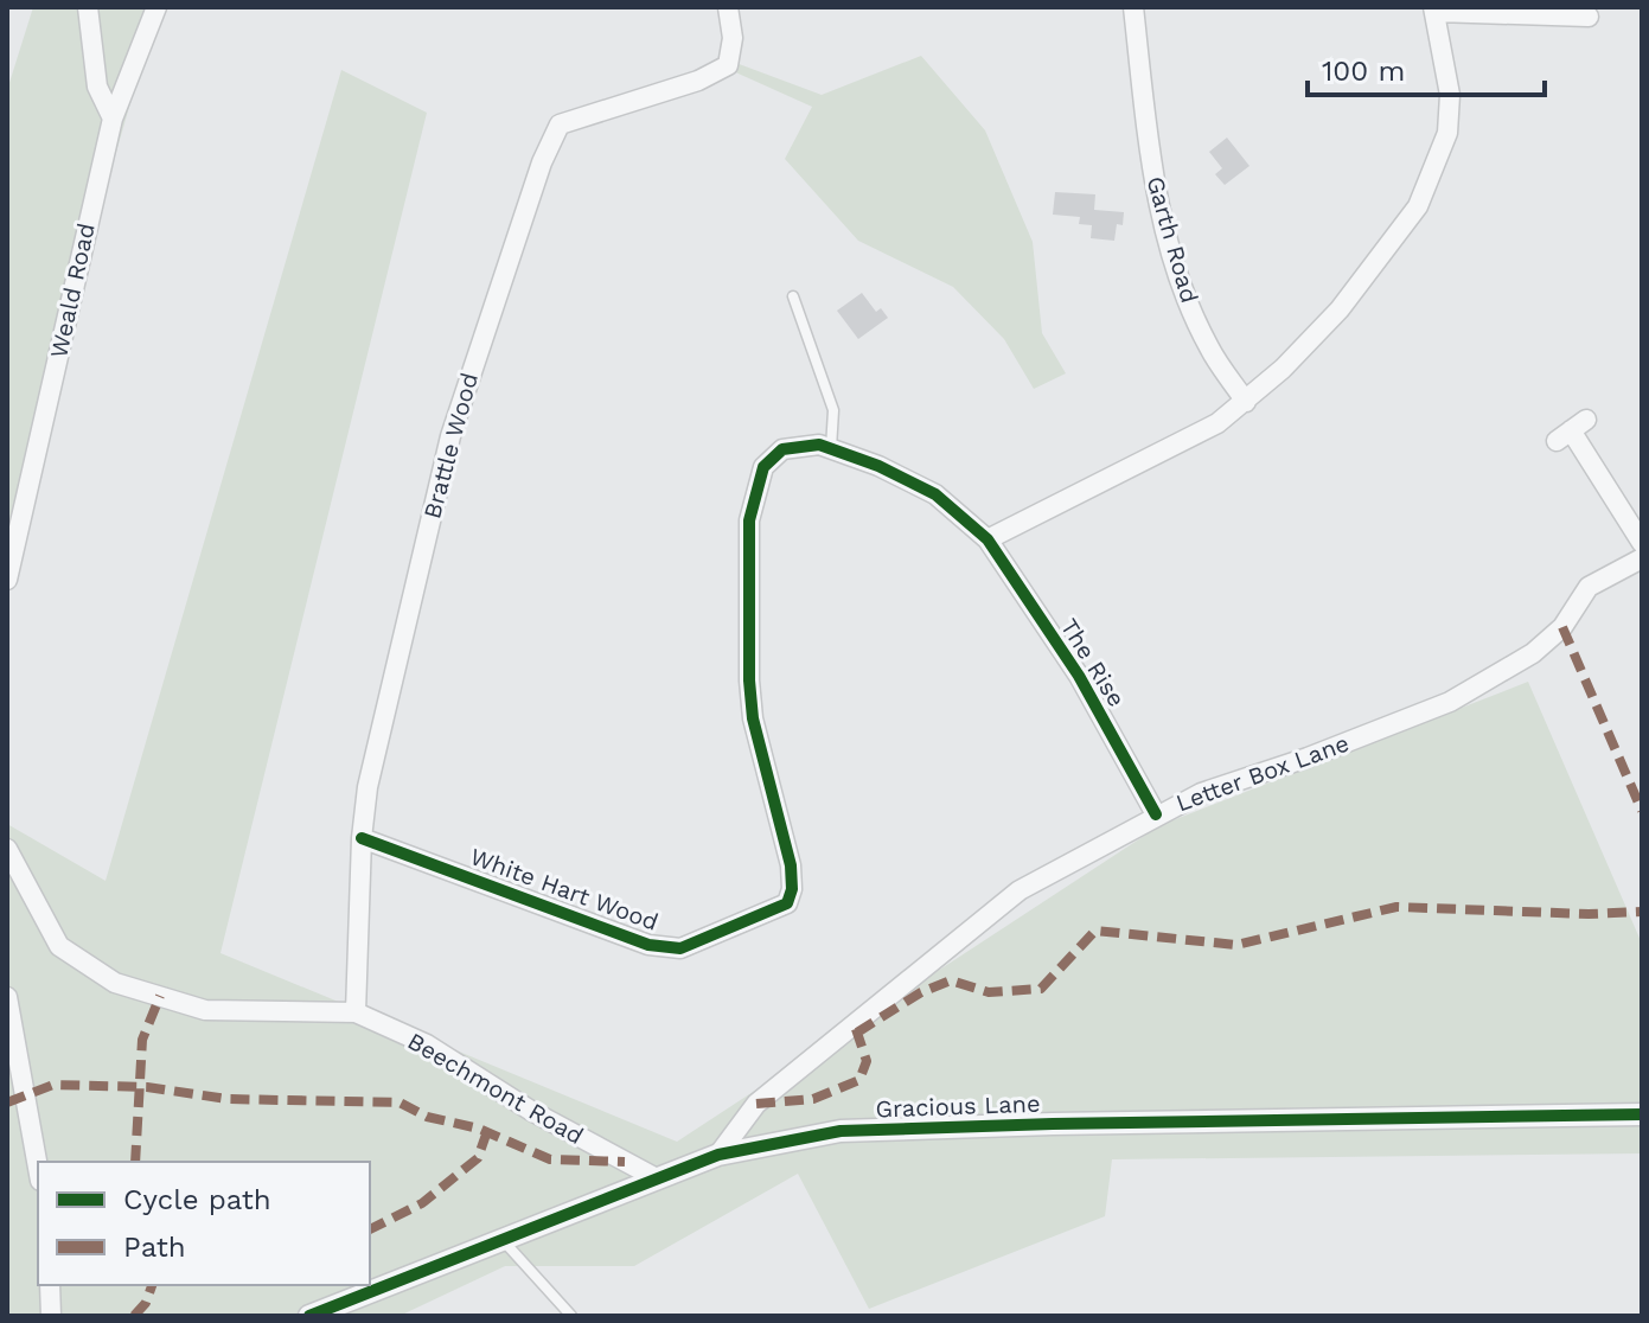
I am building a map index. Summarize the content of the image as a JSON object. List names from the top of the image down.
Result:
{
  "streets": {
    "street": [
      "Garth Road",
      "Weald Road",
      "Brattle Wood",
      "The Rise",
      "Letter Box Lane",
      "White Hart Wood",
      "Beechmont Road",
      "Gracious Lane"
    ]
  },
  "crossings": [
    ["Brattle Wood", "White Hart Wood"],
    ["Brattle Wood", "Beechmont Road"],
    ["The Rise", "Letter Box Lane"],
    ["The Rise", "White Hart Wood"],
    ["Letter Box Lane", "Gracious Lane"],
    ["Beechmont Road", "Gracious Lane"]
  ],
  "legend": ["Cycle path", "Path"],
  "scale_bar": "100 m"
}
